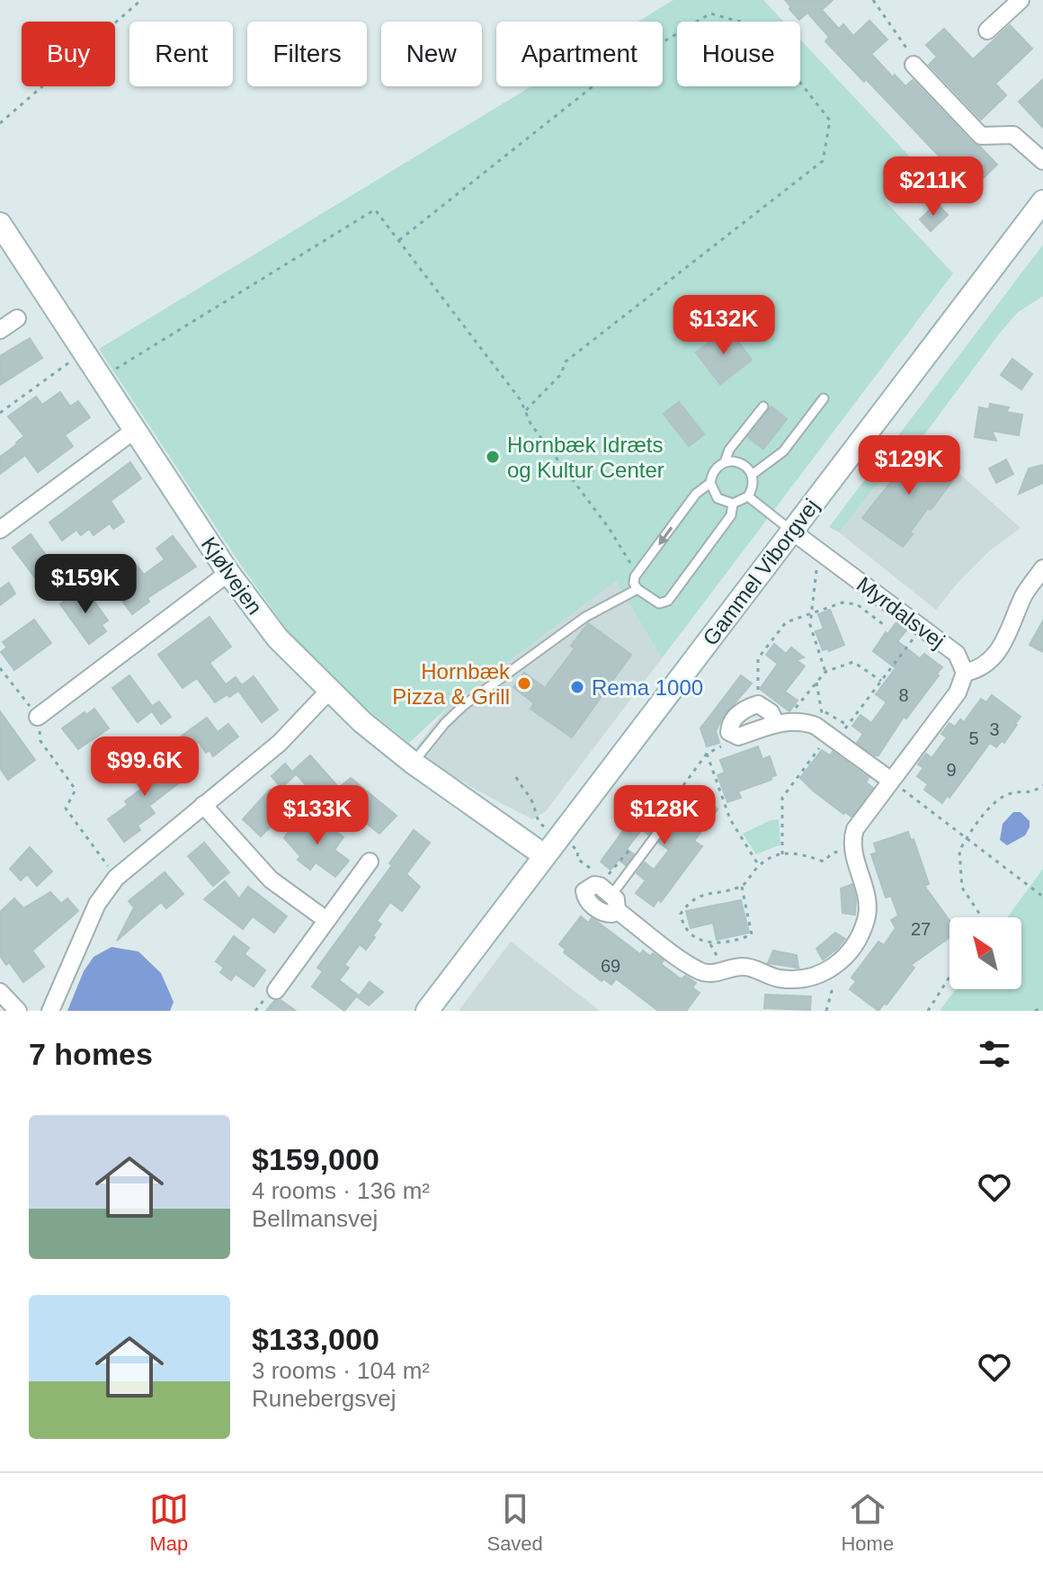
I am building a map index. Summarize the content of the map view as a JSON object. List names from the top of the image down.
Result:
{
  "streets": {
    "main road": ["Gammel Viborgvej", "Kjølvejen"],
    "street": ["Myrdalsvej"]
  },
  "crossings": [
    ["Gammel Viborgvej", "Kjølvejen"],
    ["Gammel Viborgvej", "Myrdalsvej"]
  ],
  "places": ["Hornbæk Idræts og Kultur Center", "Hornbæk Pizza & Grill", "Rema 1000"],
  "house_numbers": [
    "8",
    "3",
    "5",
    "9",
    "27",
    "69"
  ],
  "north": "top left",
  "page": {
    "chip": [
      "Buy",
      "Rent",
      "Filters",
      "New",
      "Apartment",
      "House"
    ],
    "price": [
      "$211K",
      "$132K",
      "$129K",
      "$159K",
      "$99.6K",
      "$133K",
      "$128K"
    ],
    "heading": "7 homes",
    "list": [
      {
        "name": "$159,000",
        "note": "4 rooms · 136 m² · Bellmansvej"
      },
      {
        "name": "$133,000",
        "note": "3 rooms · 104 m² · Runebergsvej"
      }
    ],
    "tabs": ["Map", "Saved", "Home"]
  }
}
